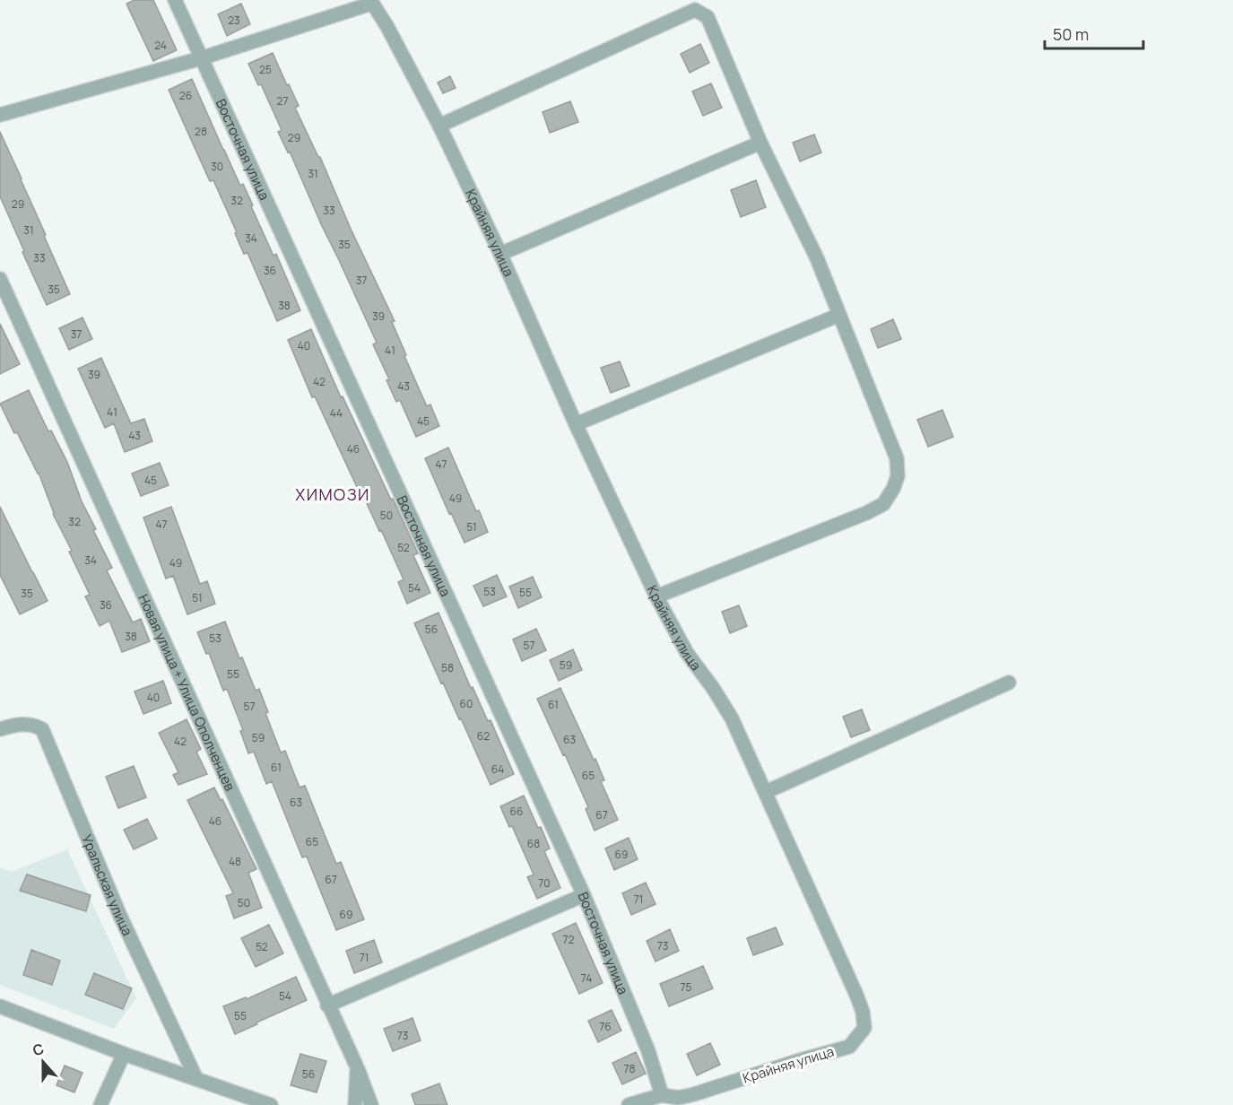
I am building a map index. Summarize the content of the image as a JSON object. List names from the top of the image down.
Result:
{
  "streets": {
    "street": [
      "Восточная улица",
      "Крайняя улица",
      "Новая улица + Улица Ополченцев",
      "Уральская улица"
    ]
  },
  "crossings": [
    ["Восточная улица", "Крайняя улица"]
  ],
  "districts": ["ХИМОЗИ"],
  "house_numbers": [
    "23",
    "24",
    "25",
    "26",
    "27",
    "28",
    "29",
    "30",
    "31",
    "32",
    "29",
    "33",
    "31",
    "34",
    "35",
    "33",
    "36",
    "37",
    "35",
    "38",
    "39",
    "37",
    "40",
    "41",
    "39",
    "42",
    "43",
    "41",
    "44",
    "45",
    "43",
    "46",
    "47",
    "45",
    "49",
    "50",
    "32",
    "47",
    "51",
    "52",
    "34",
    "49",
    "54",
    "53",
    "55",
    "35",
    "51",
    "36",
    "56",
    "38",
    "53",
    "57",
    "59",
    "58",
    "55",
    "40",
    "60",
    "61",
    "57",
    "62",
    "59",
    "63",
    "42",
    "61",
    "64",
    "65",
    "63",
    "66",
    "67",
    "46",
    "65",
    "68",
    "69",
    "48",
    "67",
    "70",
    "71",
    "50",
    "69",
    "72",
    "73",
    "52",
    "71",
    "74",
    "75",
    "54",
    "55",
    "76",
    "73",
    "78",
    "56"
  ],
  "scale_bar": "50 m",
  "north": "top"
}
